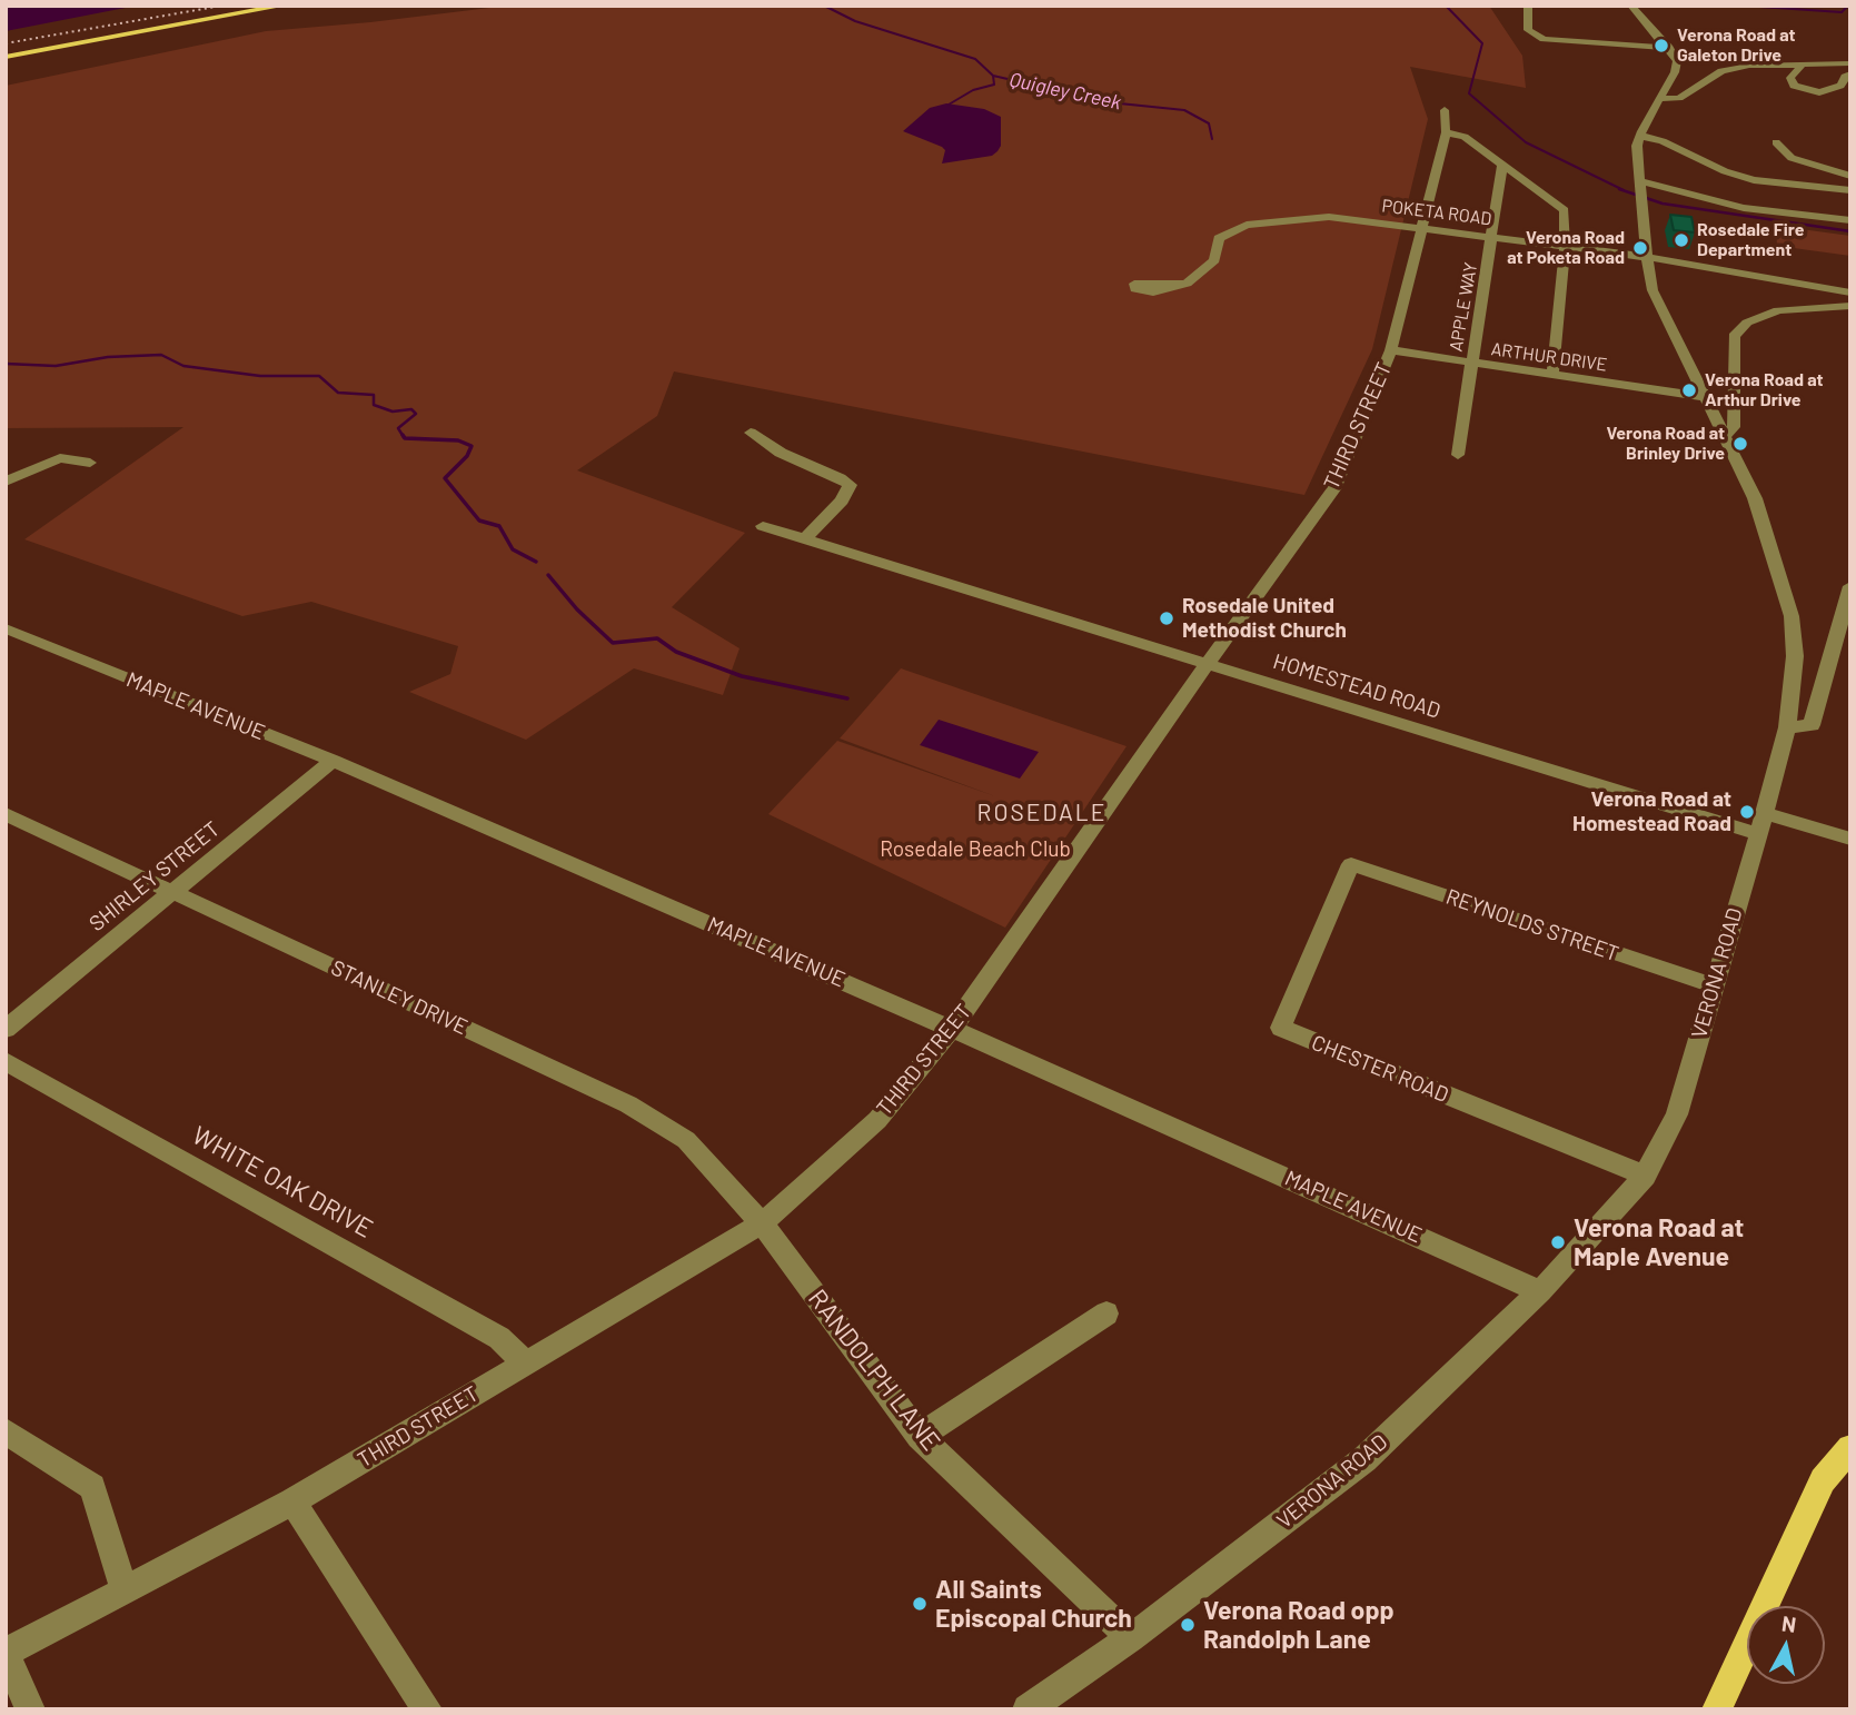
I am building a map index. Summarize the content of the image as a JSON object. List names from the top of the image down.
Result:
{
  "streets": {
    "street": [
      "POKETA ROAD",
      "APPLE WAY",
      "ARTHUR DRIVE",
      "THIRD STREET",
      "HOMESTEAD ROAD",
      "MAPLE AVENUE",
      "SHIRLEY STREET",
      "REYNOLDS STREET",
      "VERONA ROAD",
      "STANLEY DRIVE",
      "CHESTER ROAD",
      "WHITE OAK DRIVE",
      "RANDOLPH LANE"
    ]
  },
  "crossings": [
    ["POKETA ROAD", "APPLE WAY"],
    ["POKETA ROAD", "THIRD STREET"],
    ["POKETA ROAD", "VERONA ROAD"],
    ["APPLE WAY", "ARTHUR DRIVE"],
    ["ARTHUR DRIVE", "THIRD STREET"],
    ["ARTHUR DRIVE", "VERONA ROAD"],
    ["THIRD STREET", "HOMESTEAD ROAD"],
    ["THIRD STREET", "MAPLE AVENUE"],
    ["THIRD STREET", "STANLEY DRIVE"],
    ["THIRD STREET", "WHITE OAK DRIVE"],
    ["THIRD STREET", "RANDOLPH LANE"],
    ["HOMESTEAD ROAD", "VERONA ROAD"],
    ["MAPLE AVENUE", "SHIRLEY STREET"],
    ["MAPLE AVENUE", "VERONA ROAD"],
    ["SHIRLEY STREET", "STANLEY DRIVE"],
    ["REYNOLDS STREET", "VERONA ROAD"],
    ["REYNOLDS STREET", "CHESTER ROAD"],
    ["VERONA ROAD", "CHESTER ROAD"],
    ["VERONA ROAD", "RANDOLPH LANE"],
    ["STANLEY DRIVE", "RANDOLPH LANE"]
  ],
  "districts": ["ROSEDALE"],
  "water": ["Quigley Creek"],
  "parks": ["Rosedale Beach Club"],
  "places": [
    "Verona Road at Galeton Drive",
    "Rosedale Fire Department",
    "Verona Road at Poketa Road",
    "Verona Road at Arthur Drive",
    "Verona Road at Brinley Drive",
    "Rosedale United Methodist Church",
    "Verona Road at Homestead Road",
    "Verona Road at Maple Avenue",
    "All Saints Episcopal Church",
    "Verona Road opp Randolph Lane"
  ],
  "north": "top"
}
